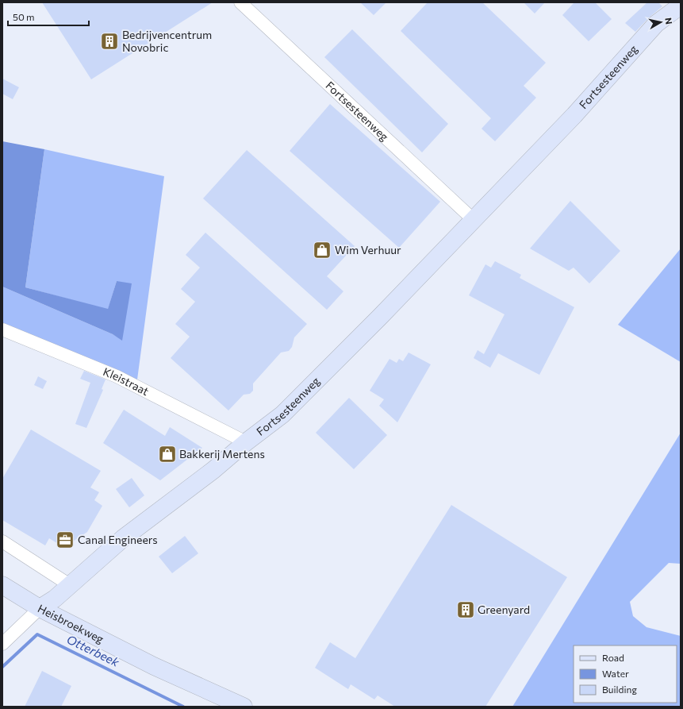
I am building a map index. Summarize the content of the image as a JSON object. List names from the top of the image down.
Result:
{
  "streets": {
    "street": ["Fortsesteenweg", "Kleistraat", "Heisbroekweg"]
  },
  "crossings": [
    ["Fortsesteenweg", "Kleistraat"],
    ["Fortsesteenweg", "Heisbroekweg"]
  ],
  "water": ["Otterbeek"],
  "places": {
    "building": ["Bedrijvencentrum Novobric", "Greenyard"],
    "shop": ["Wim Verhuur", "Bakkerij Mertens"],
    "office": ["Canal Engineers"]
  },
  "legend": ["Road", "Water", "Building"],
  "scale_bar": "50 m",
  "north": "right"
}
